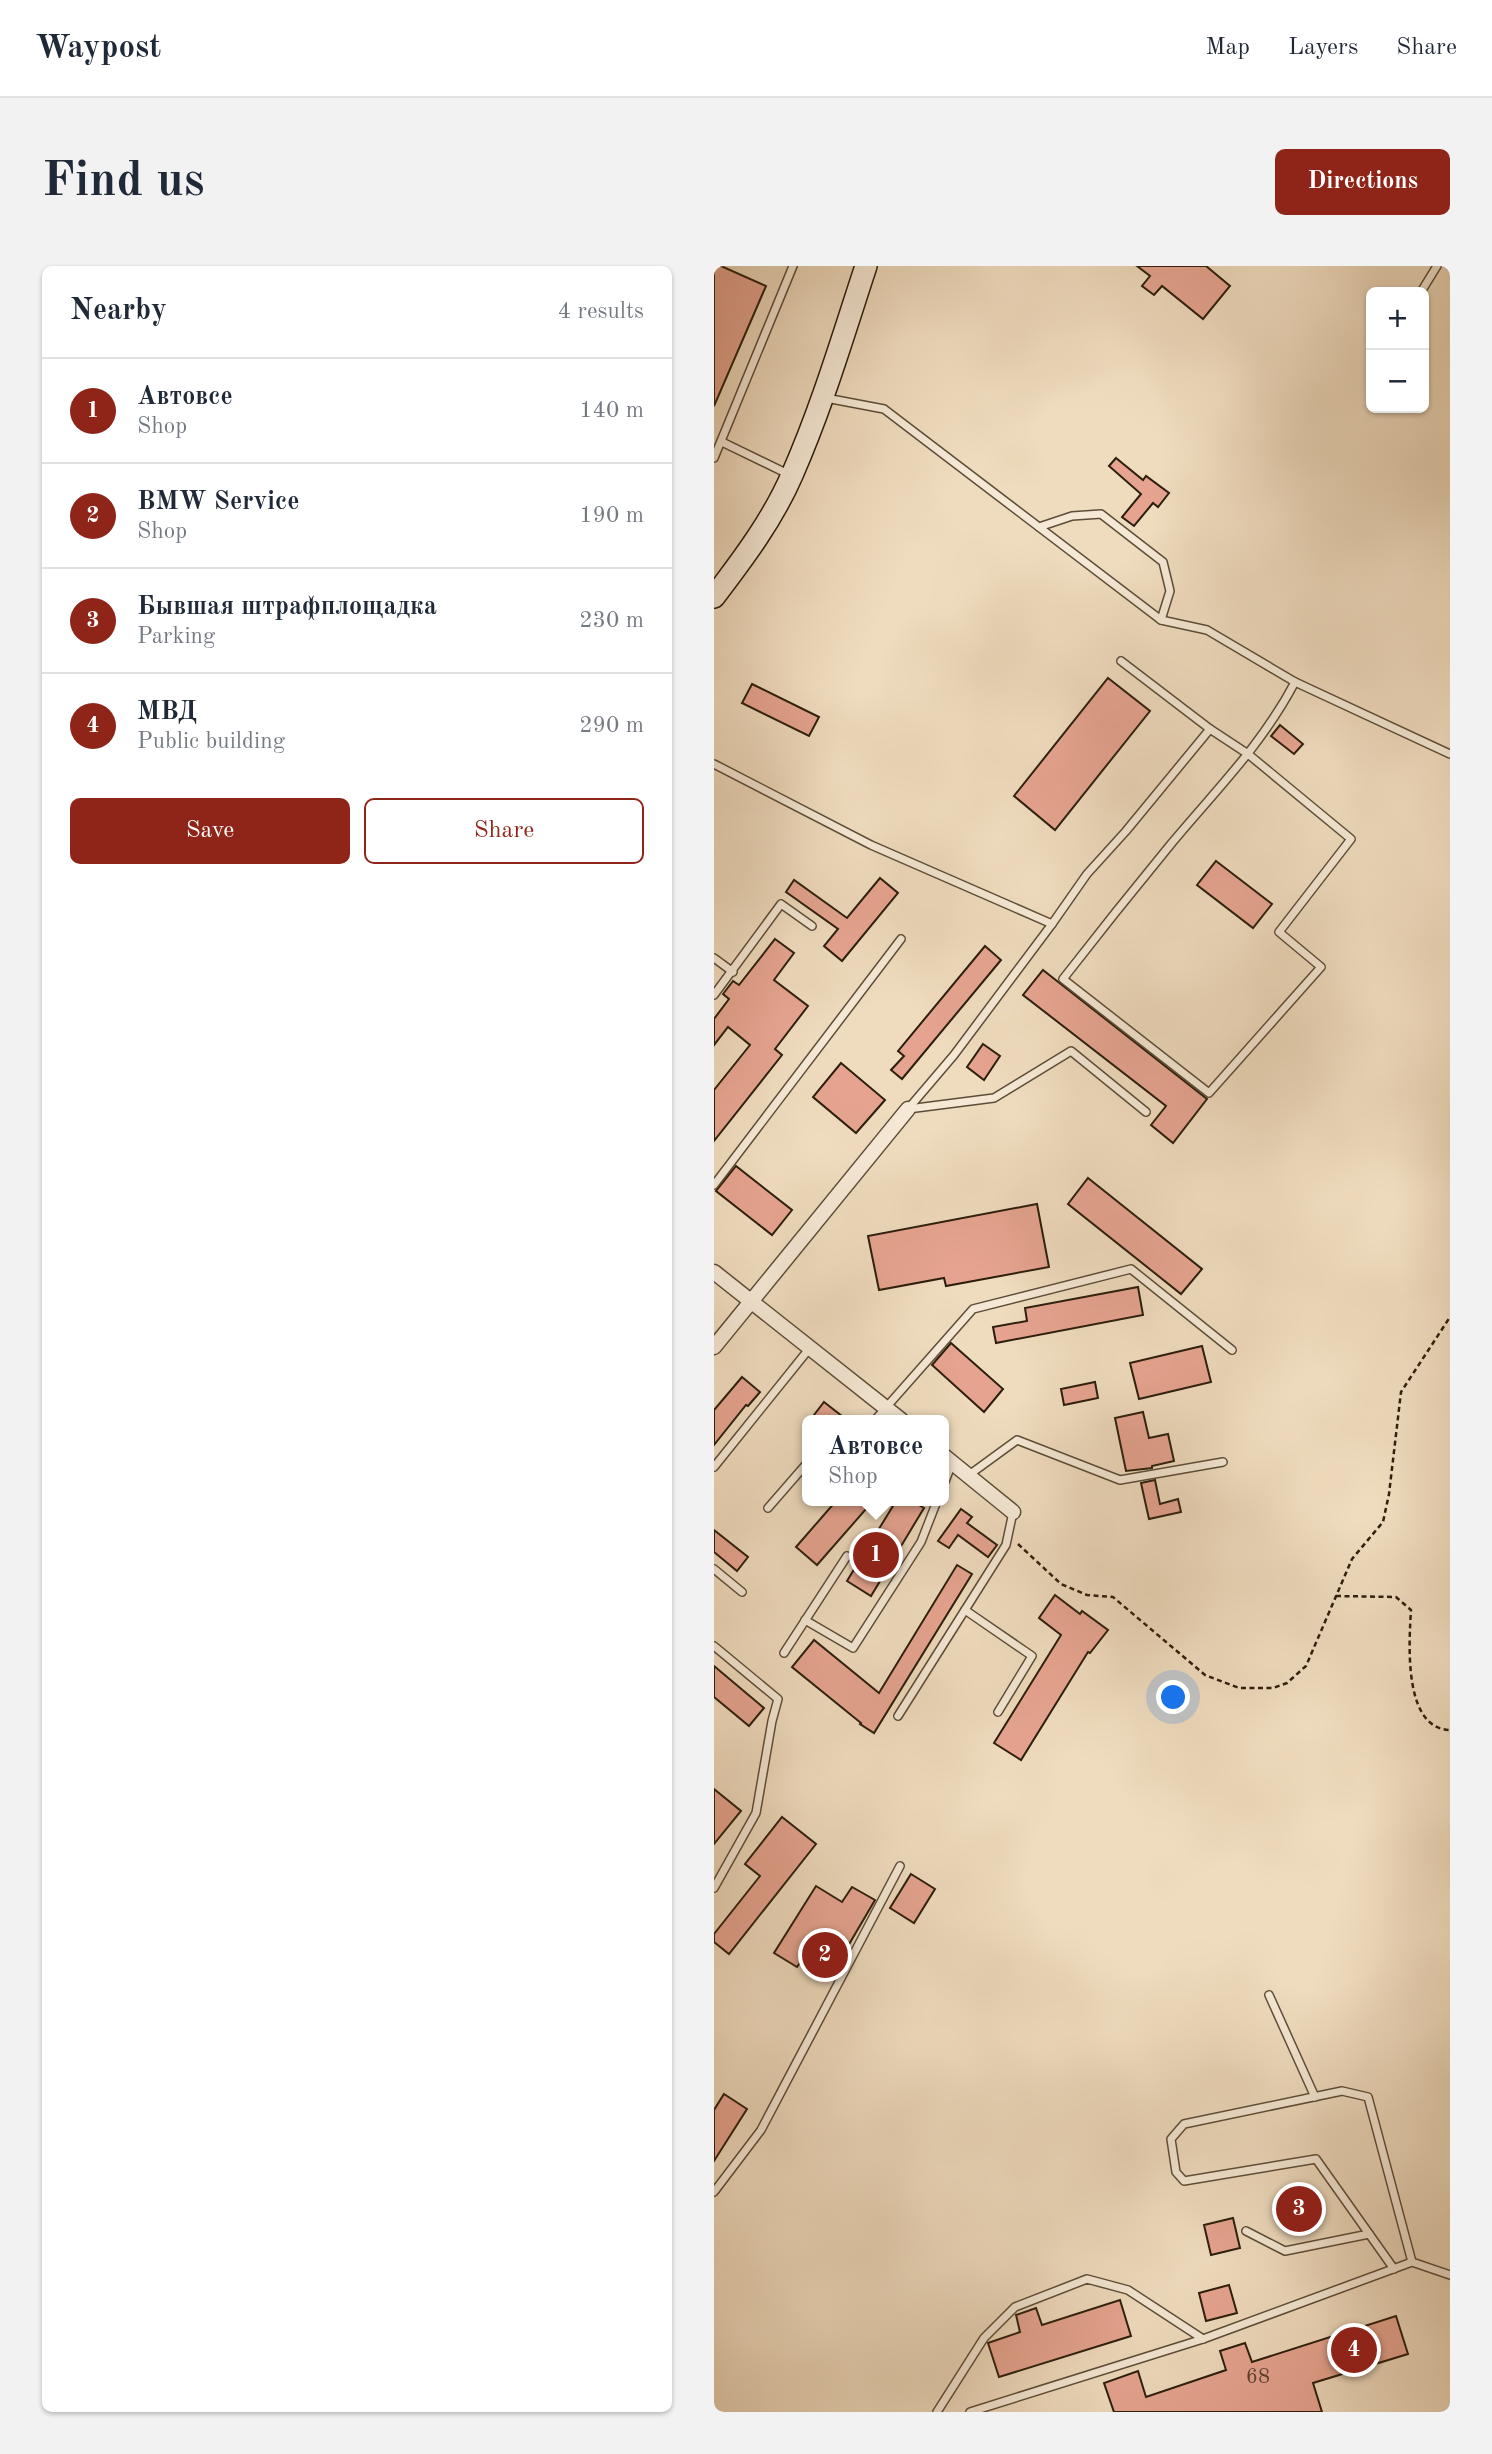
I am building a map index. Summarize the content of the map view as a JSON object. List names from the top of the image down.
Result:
{
  "house_numbers": ["68"],
  "page": {
    "header": "Waypost",
    "nav": ["Map", "Layers", "Share"],
    "buttons": [
      "Directions",
      ["Save", "Share"]
    ],
    "title": "Find us",
    "heading": ["Nearby", "4 results"],
    "map_buttons": ["+", "−"],
    "list": [
      {
        "mark": "1",
        "name": "Автовсе",
        "note": "Shop",
        "value": "140 m"
      },
      {
        "mark": "2",
        "name": "BMW Service",
        "note": "Shop",
        "value": "190 m"
      },
      {
        "mark": "3",
        "name": "Бывшая штрафплощадка",
        "note": "Parking",
        "value": "230 m"
      },
      {
        "mark": "4",
        "name": "МВД",
        "note": "Public building",
        "value": "290 m"
      }
    ],
    "popup": ["Автовсе", "Shop"],
    "pins": [
      "1",
      "2",
      "3",
      "4"
    ]
  }
}
